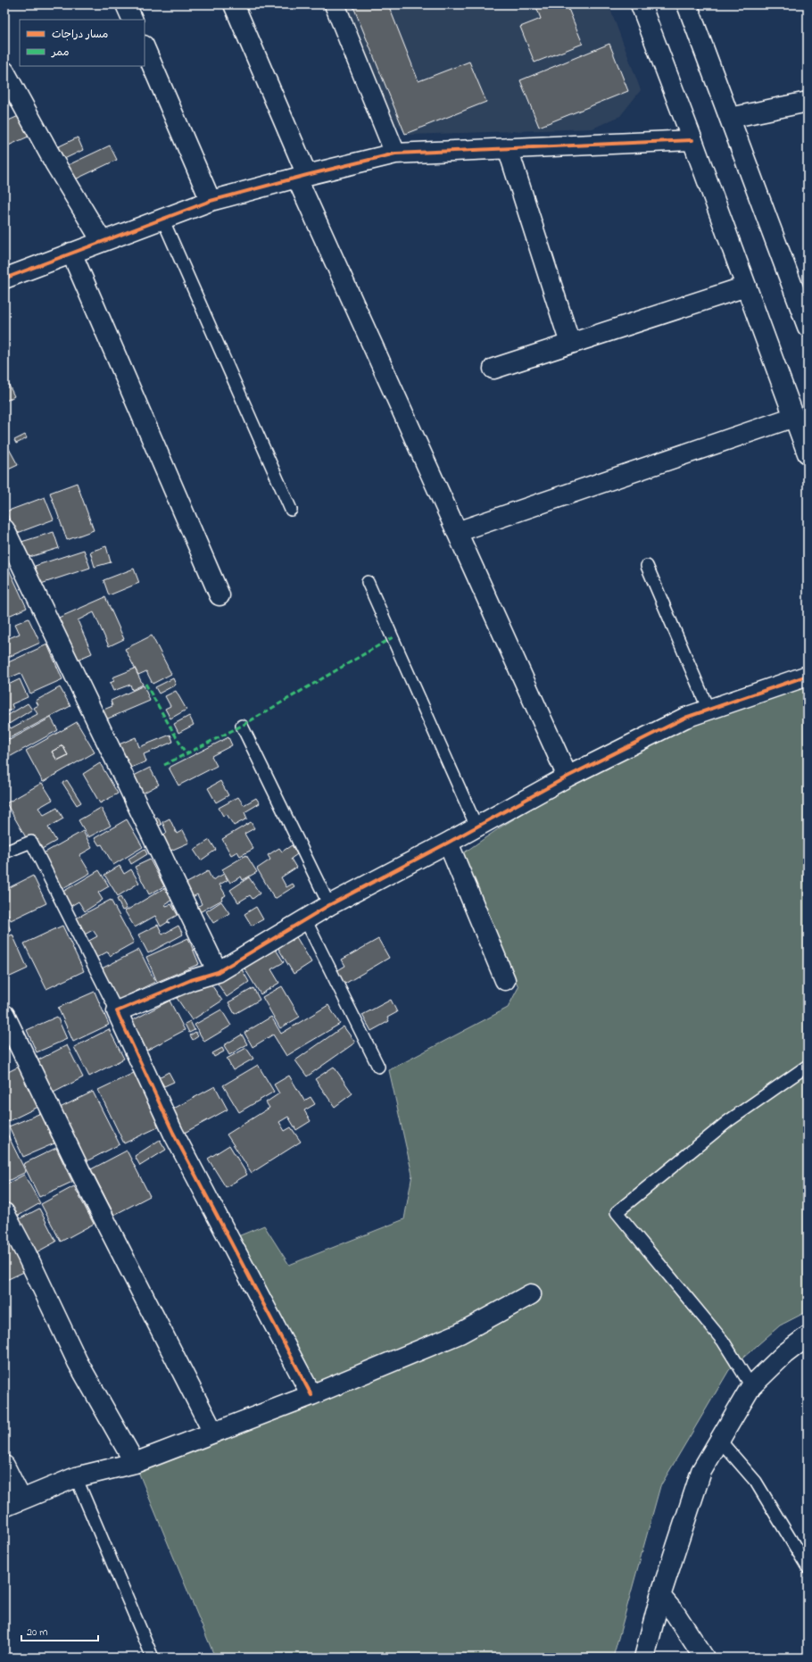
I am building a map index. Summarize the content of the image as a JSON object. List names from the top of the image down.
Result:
{
  "legend": ["مسار دراجات", "ممر"],
  "scale_bar": "20 m"
}
